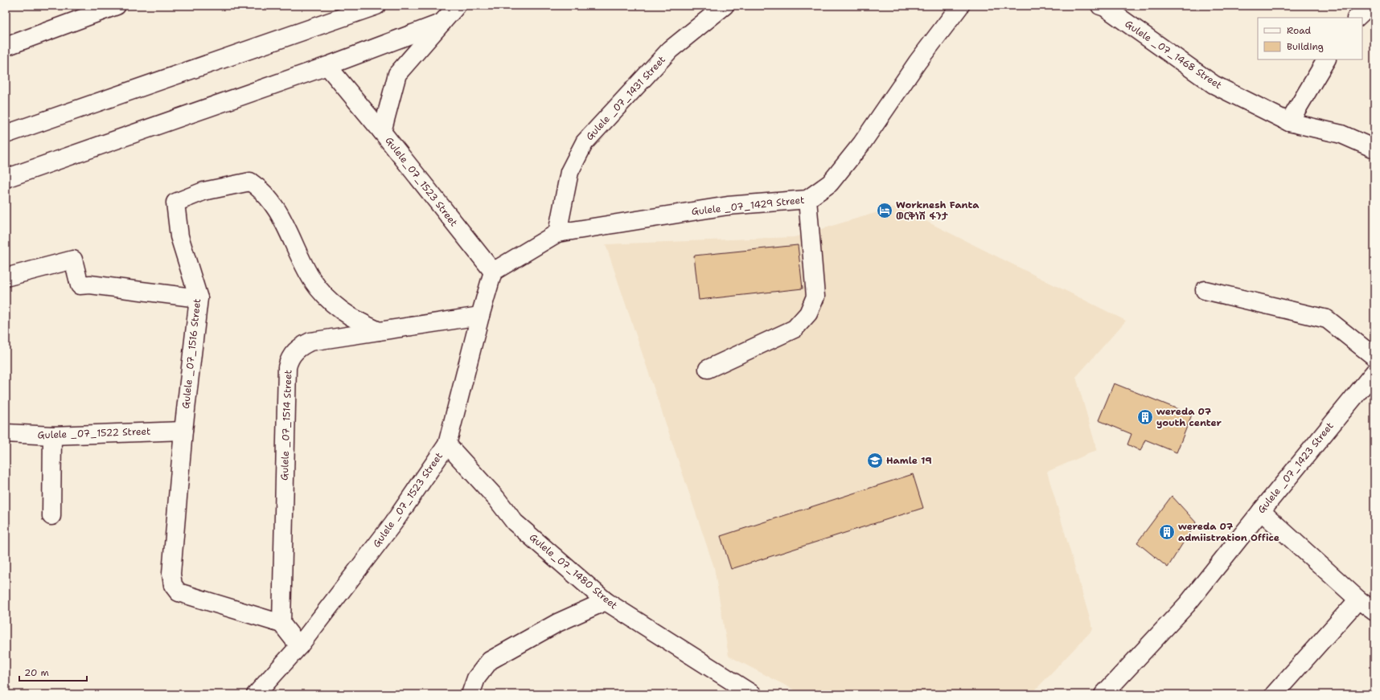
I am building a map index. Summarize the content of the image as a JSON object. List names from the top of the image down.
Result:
{
  "streets": {
    "main road": [
      "Gulele _07_1468 Street",
      "Gulele _07_1431 Street",
      "Gulele_07_1523 Street",
      "Gulele _07_1429 Street",
      "Gulele _07_1516 Street",
      "Gulele _07_1514 Street",
      "Gulele _07_1522 Street",
      "Gulele _07_1423 Street",
      "Gulele _07_1523 Street",
      "Gulele_07_1480 Street"
    ]
  },
  "crossings": [
    ["Gulele _07_1431 Street", "Gulele _07_1429 Street"],
    ["Gulele_07_1523 Street", "Gulele _07_1523 Street"],
    ["Gulele _07_1516 Street", "Gulele _07_1514 Street"],
    ["Gulele _07_1516 Street", "Gulele _07_1522 Street"],
    ["Gulele _07_1514 Street", "Gulele _07_1523 Street"],
    ["Gulele _07_1523 Street", "Gulele_07_1480 Street"]
  ],
  "places": {
    "hotel": ["Worknesh Fanta ወርቅነሽ ፋንታ"],
    "building": ["wereda 07 youth center", "wereda 07 admiistration Office"],
    "school or university": ["Hamle 19"]
  },
  "legend": ["Road", "Building"],
  "scale_bar": "20 m"
}
